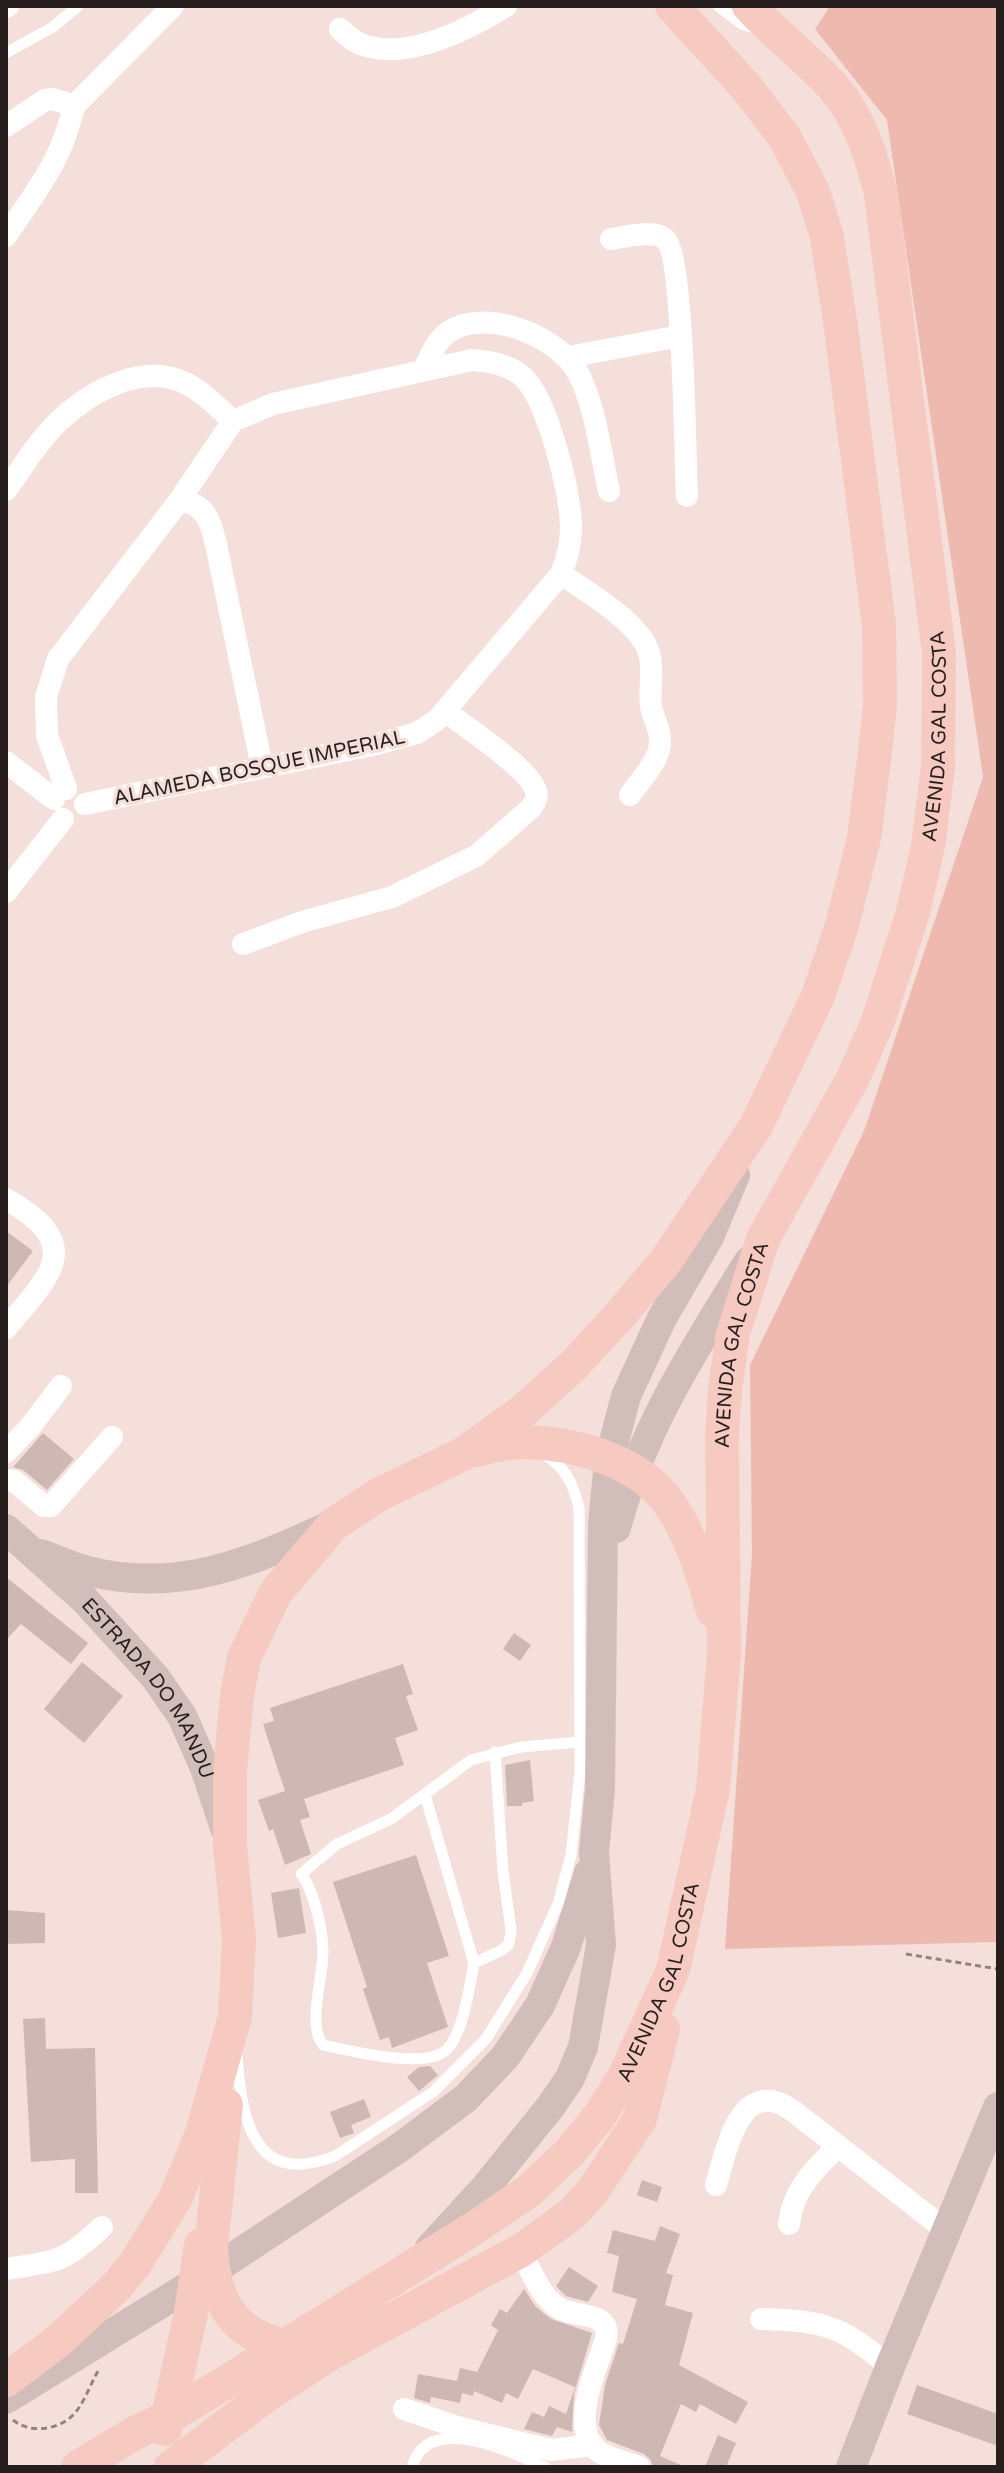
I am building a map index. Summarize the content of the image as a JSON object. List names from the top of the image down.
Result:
{
  "streets": {
    "main road": ["AVENIDA GAL COSTA", "ESTRADA DO MANDU"],
    "street": ["ALAMEDA BOSQUE IMPERIAL"]
  }
}
